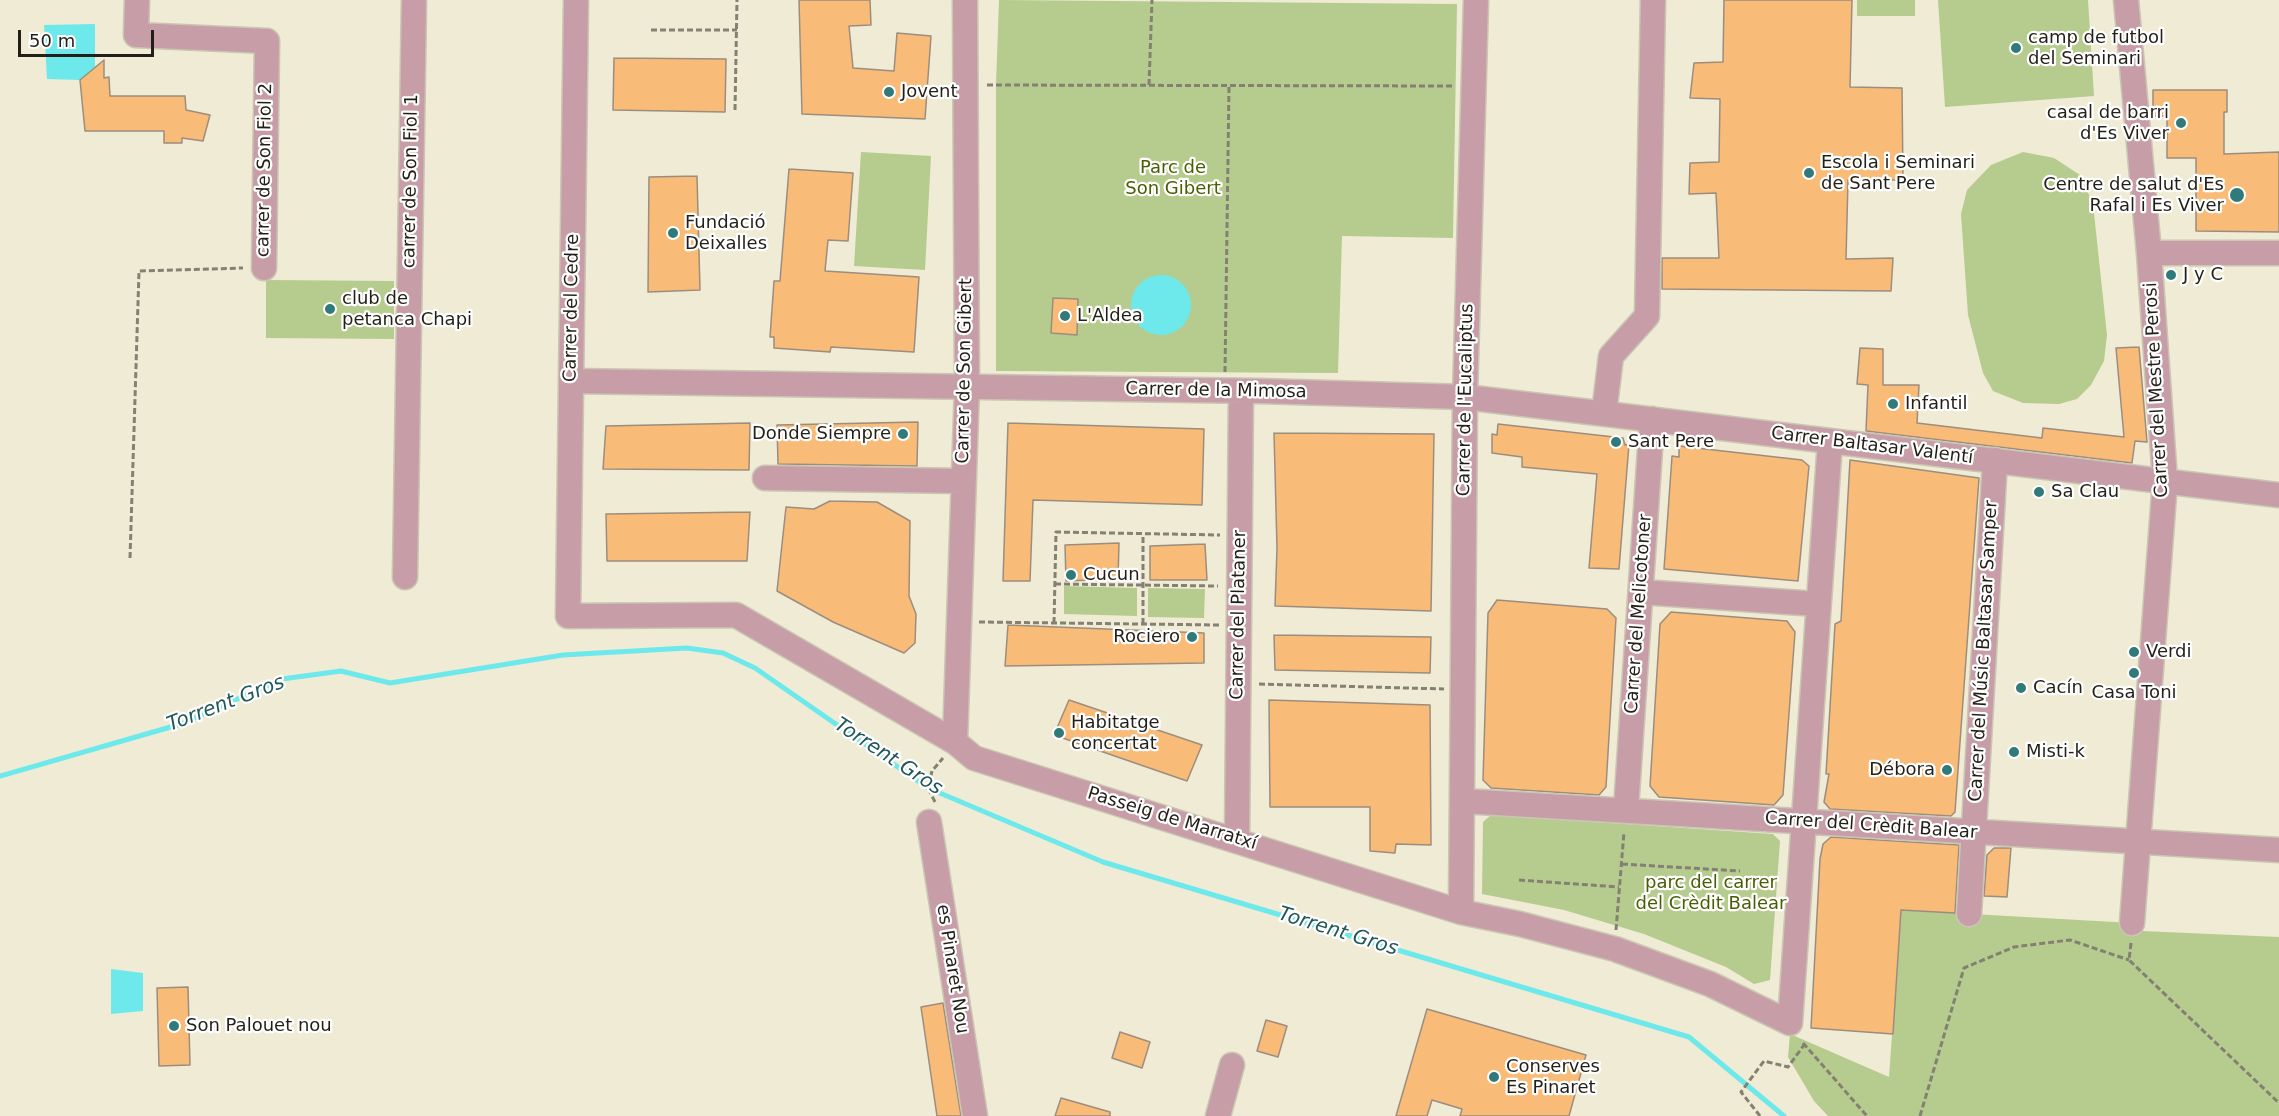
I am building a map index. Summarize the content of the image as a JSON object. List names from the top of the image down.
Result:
{
  "streets": {
    "street": [
      "carrer de Son Fiol 2",
      "carrer de Son Fiol 1",
      "Carrer del Cedre",
      "Carrer de Son Gibert",
      "Carrer del Mestre Perosi",
      "Carrer de la Mimosa",
      "Carrer de l'Eucaliptus",
      "Carrer Baltasar Valentí",
      "Carrer del Melicotoner",
      "Carrer del Plataner",
      "Carrer del Músic Baltasar Samper",
      "Passeig de Marratxí",
      "Carrer del Crèdit Balear",
      "es Pinaret Nou"
    ]
  },
  "crossings": [
    ["Carrer del Cedre", "Carrer de la Mimosa"],
    ["Carrer del Cedre", "Passeig de Marratxí"],
    ["Carrer de Son Gibert", "Carrer de la Mimosa"],
    ["Carrer de Son Gibert", "Passeig de Marratxí"],
    ["Carrer del Mestre Perosi", "Carrer Baltasar Valentí"],
    ["Carrer del Mestre Perosi", "Carrer del Crèdit Balear"],
    ["Carrer de la Mimosa", "Carrer de l'Eucaliptus"],
    ["Carrer de la Mimosa", "Carrer Baltasar Valentí"],
    ["Carrer de la Mimosa", "Carrer del Plataner"],
    ["Carrer de l'Eucaliptus", "Carrer Baltasar Valentí"],
    ["Carrer de l'Eucaliptus", "Passeig de Marratxí"],
    ["Carrer de l'Eucaliptus", "Carrer del Crèdit Balear"],
    ["Carrer Baltasar Valentí", "Carrer del Melicotoner"],
    ["Carrer Baltasar Valentí", "Carrer del Músic Baltasar Samper"],
    ["Carrer del Melicotoner", "Carrer del Crèdit Balear"],
    ["Carrer del Plataner", "Passeig de Marratxí"],
    ["Carrer del Músic Baltasar Samper", "Carrer del Crèdit Balear"]
  ],
  "water": ["Torrent Gros"],
  "parks": ["Parc de Son Gibert", "parc del carrer del Crèdit Balear"],
  "places": [
    "camp de futbol del Seminari",
    "Jovent",
    "casal de barri d'Es Viver",
    "Escola i Seminari de Sant Pere",
    "Centre de salut d'Es Rafal i Es Viver",
    "Fundació Deixalles",
    "J y C",
    "club de petanca Chapi",
    "L'Aldea",
    "Infantil",
    "Donde Siempre",
    "Sant Pere",
    "Sa Clau",
    "Cucun",
    "Rociero",
    "Verdi",
    "Casa Toni",
    "Cacín",
    "Habitatge concertat",
    "Misti-k",
    "Débora",
    "Son Palouet nou",
    "Conserves Es Pinaret"
  ],
  "scale_bar": "50 m"
}
